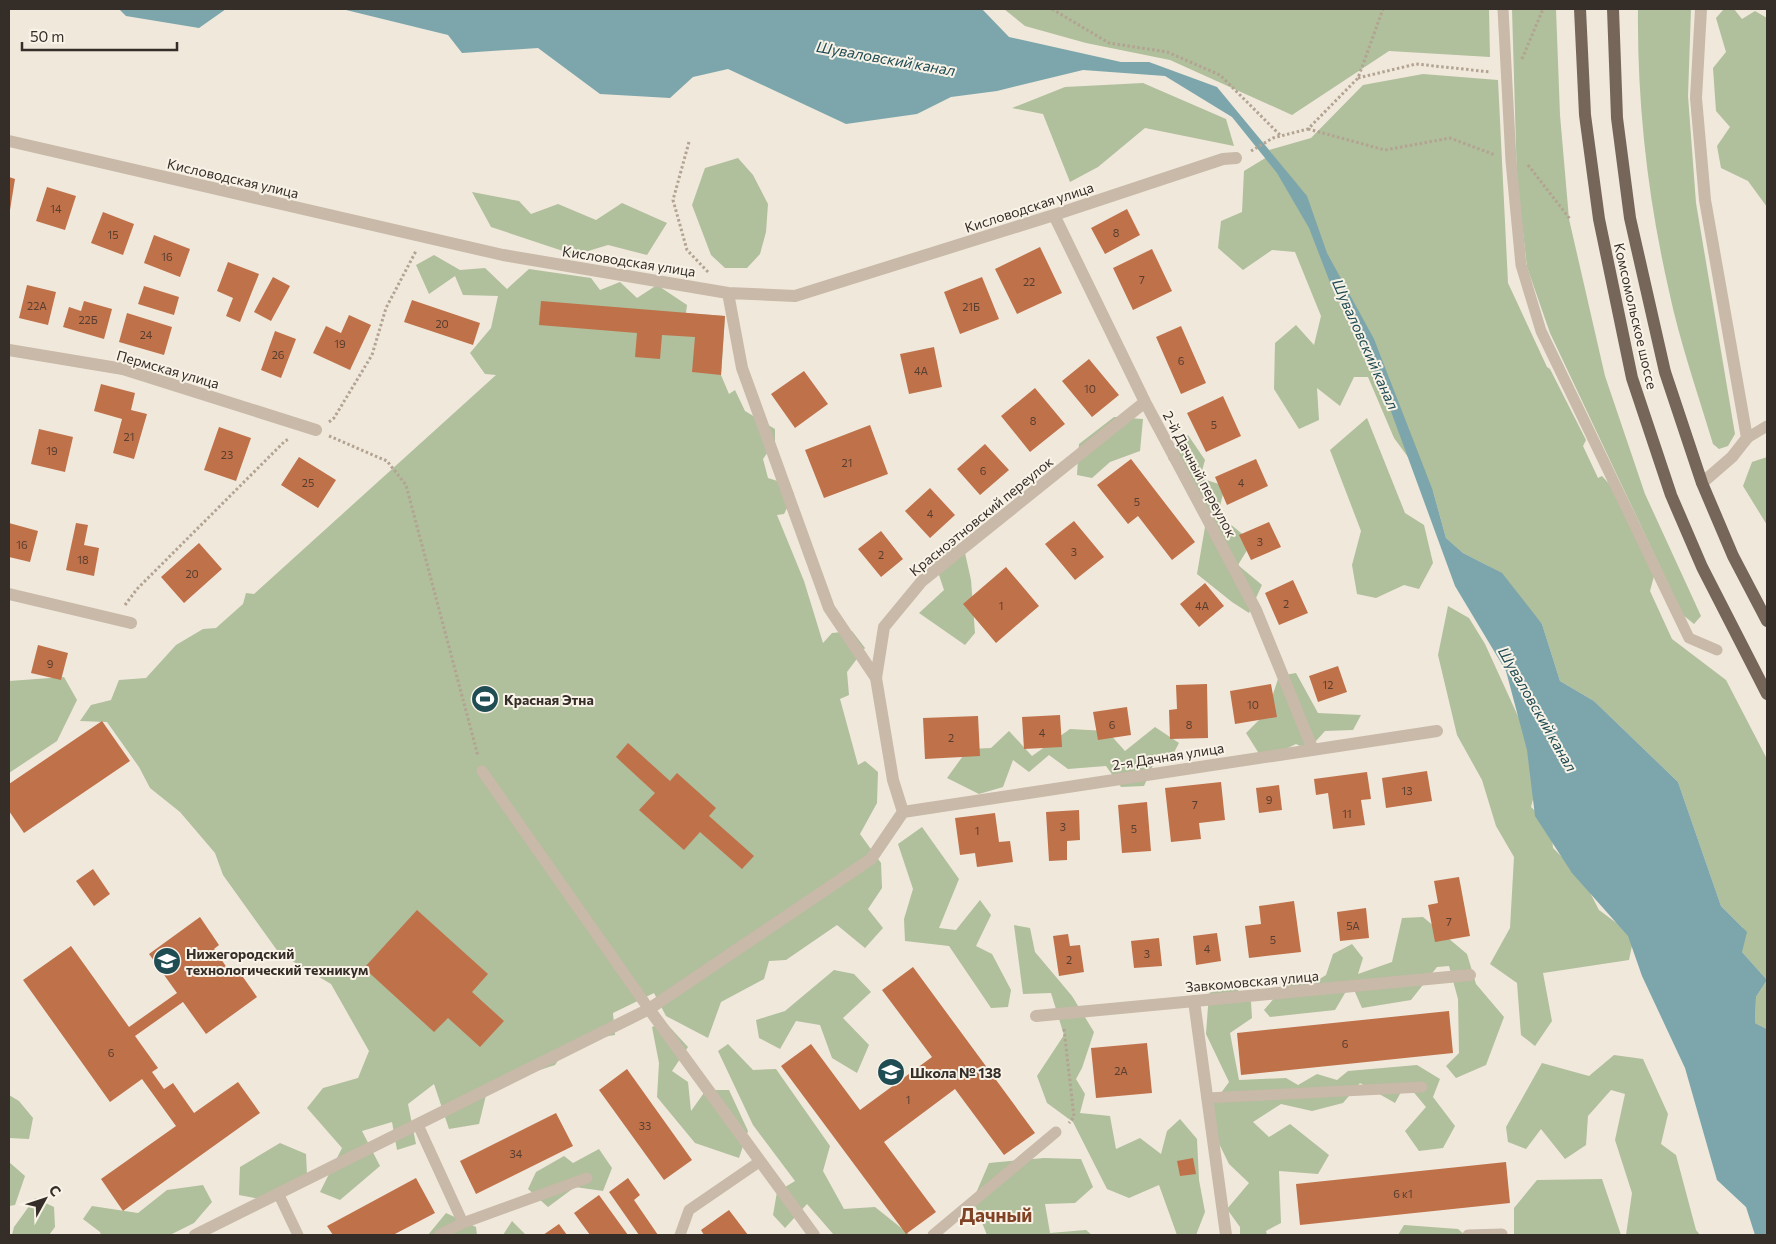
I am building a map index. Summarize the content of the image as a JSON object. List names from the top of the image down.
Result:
{
  "streets": {
    "main road": ["Комсомольское шоссе"],
    "street": [
      "Кисловодская улица",
      "Пермская улица",
      "2-й Дачный переулок",
      "Красноэтновский переулок",
      "2-я Дачная улица",
      "Завкомовская улица"
    ]
  },
  "crossings": [
    ["Кисловодская улица", "2-й Дачный переулок"],
    ["2-й Дачный переулок", "Красноэтновский переулок"],
    ["2-й Дачный переулок", "2-я Дачная улица"]
  ],
  "districts": ["Дачный"],
  "water": ["Шуваловский канал"],
  "places": {
    "sports": ["Красная Этна"],
    "school or university": ["Нижегородский технологический техникум", "Школа № 138"]
  },
  "house_numbers": [
    "14",
    "8",
    "15",
    "16",
    "7",
    "22",
    "22А",
    "21Б",
    "22Б",
    "20",
    "24",
    "19",
    "26",
    "6",
    "4А",
    "10",
    "8",
    "5",
    "21",
    "19",
    "23",
    "21",
    "6",
    "25",
    "4",
    "5",
    "4",
    "3",
    "16",
    "3",
    "2",
    "18",
    "20",
    "2",
    "1",
    "4А",
    "9",
    "12",
    "10",
    "6",
    "8",
    "4",
    "2",
    "13",
    "9",
    "7",
    "11",
    "3",
    "5",
    "1",
    "7",
    "5А",
    "5",
    "4",
    "3",
    "2",
    "6",
    "6",
    "2А",
    "1",
    "33",
    "34",
    "6 к1"
  ],
  "scale_bar": "50 m",
  "north": "top right"
}
